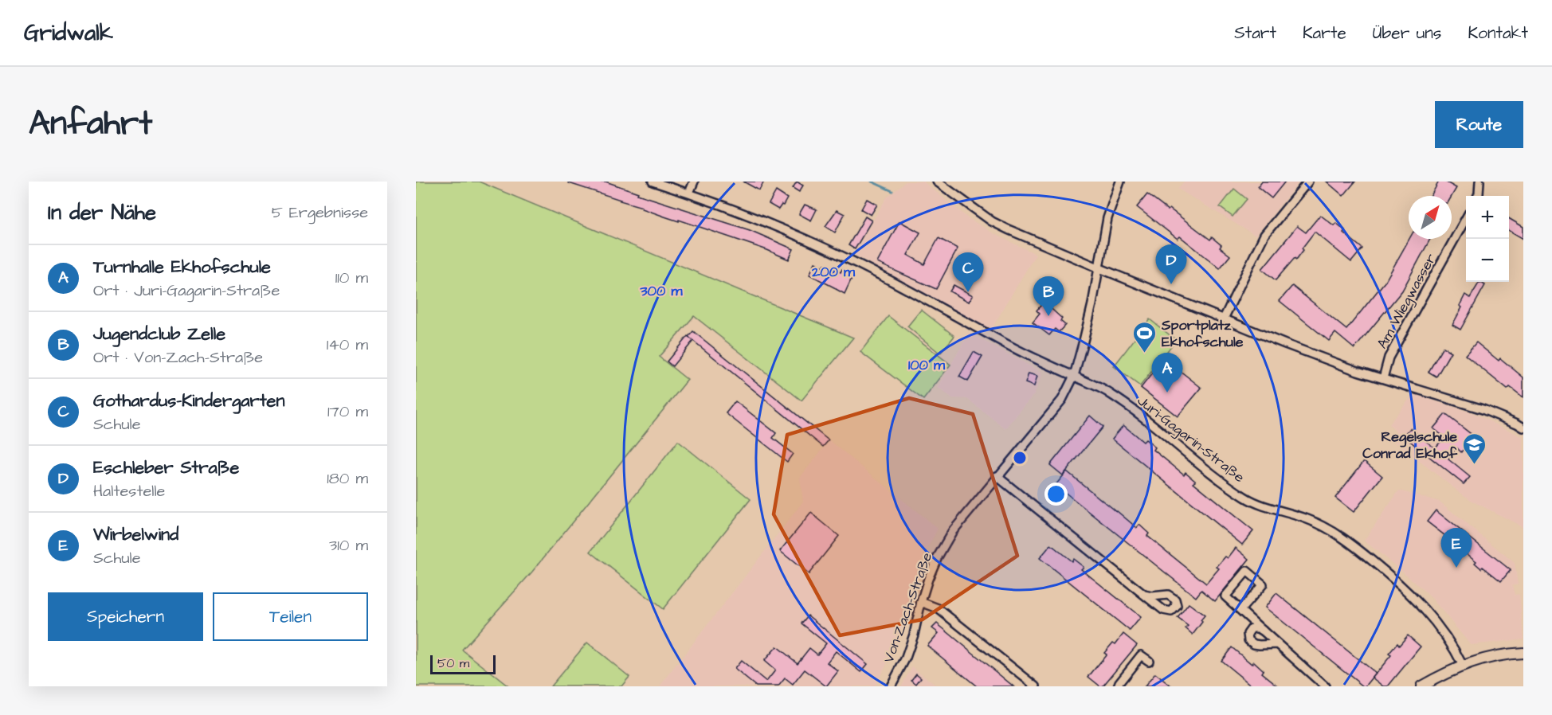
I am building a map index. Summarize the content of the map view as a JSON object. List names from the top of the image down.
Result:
{
  "streets": {
    "street": ["Am Wiegwasser", "Juri-Gagarin-Straße", "Von-Zach-Straße"]
  },
  "crossings": [
    ["Juri-Gagarin-Straße", "Von-Zach-Straße"]
  ],
  "places": {
    "sports": ["Sportplatz Ekhofschule"],
    "school or university": ["Regelschule Conrad Ekhof"]
  },
  "scale_bar": "50 m",
  "north": "top right",
  "page": {
    "header": "Gridwalk",
    "nav": [
      "Start",
      "Karte",
      "Über uns",
      "Kontakt"
    ],
    "title": "Anfahrt",
    "buttons": [
      "Route",
      ["Speichern", "Teilen"]
    ],
    "heading": ["In der Nähe", "5 Ergebnisse"],
    "map_buttons": ["+", "−"],
    "list": [
      {
        "mark": "A",
        "name": "Turnhalle Ekhofschule",
        "note": "Ort · Juri-Gagarin-Straße",
        "value": "110 m"
      },
      {
        "mark": "B",
        "name": "Jugendclub Zelle",
        "note": "Ort · Von-Zach-Straße",
        "value": "140 m"
      },
      {
        "mark": "C",
        "name": "Gothardus-Kindergarten",
        "note": "Schule",
        "value": "170 m"
      },
      {
        "mark": "D",
        "name": "Eschleber Straße",
        "note": "Haltestelle",
        "value": "180 m"
      },
      {
        "mark": "E",
        "name": "Wirbelwind",
        "note": "Schule",
        "value": "310 m"
      }
    ],
    "pins": [
      "D",
      "C",
      "B",
      "A",
      "E"
    ],
    "scale": "50 m"
  },
  "rings": ["200 m", "300 m", "100 m"]
}
